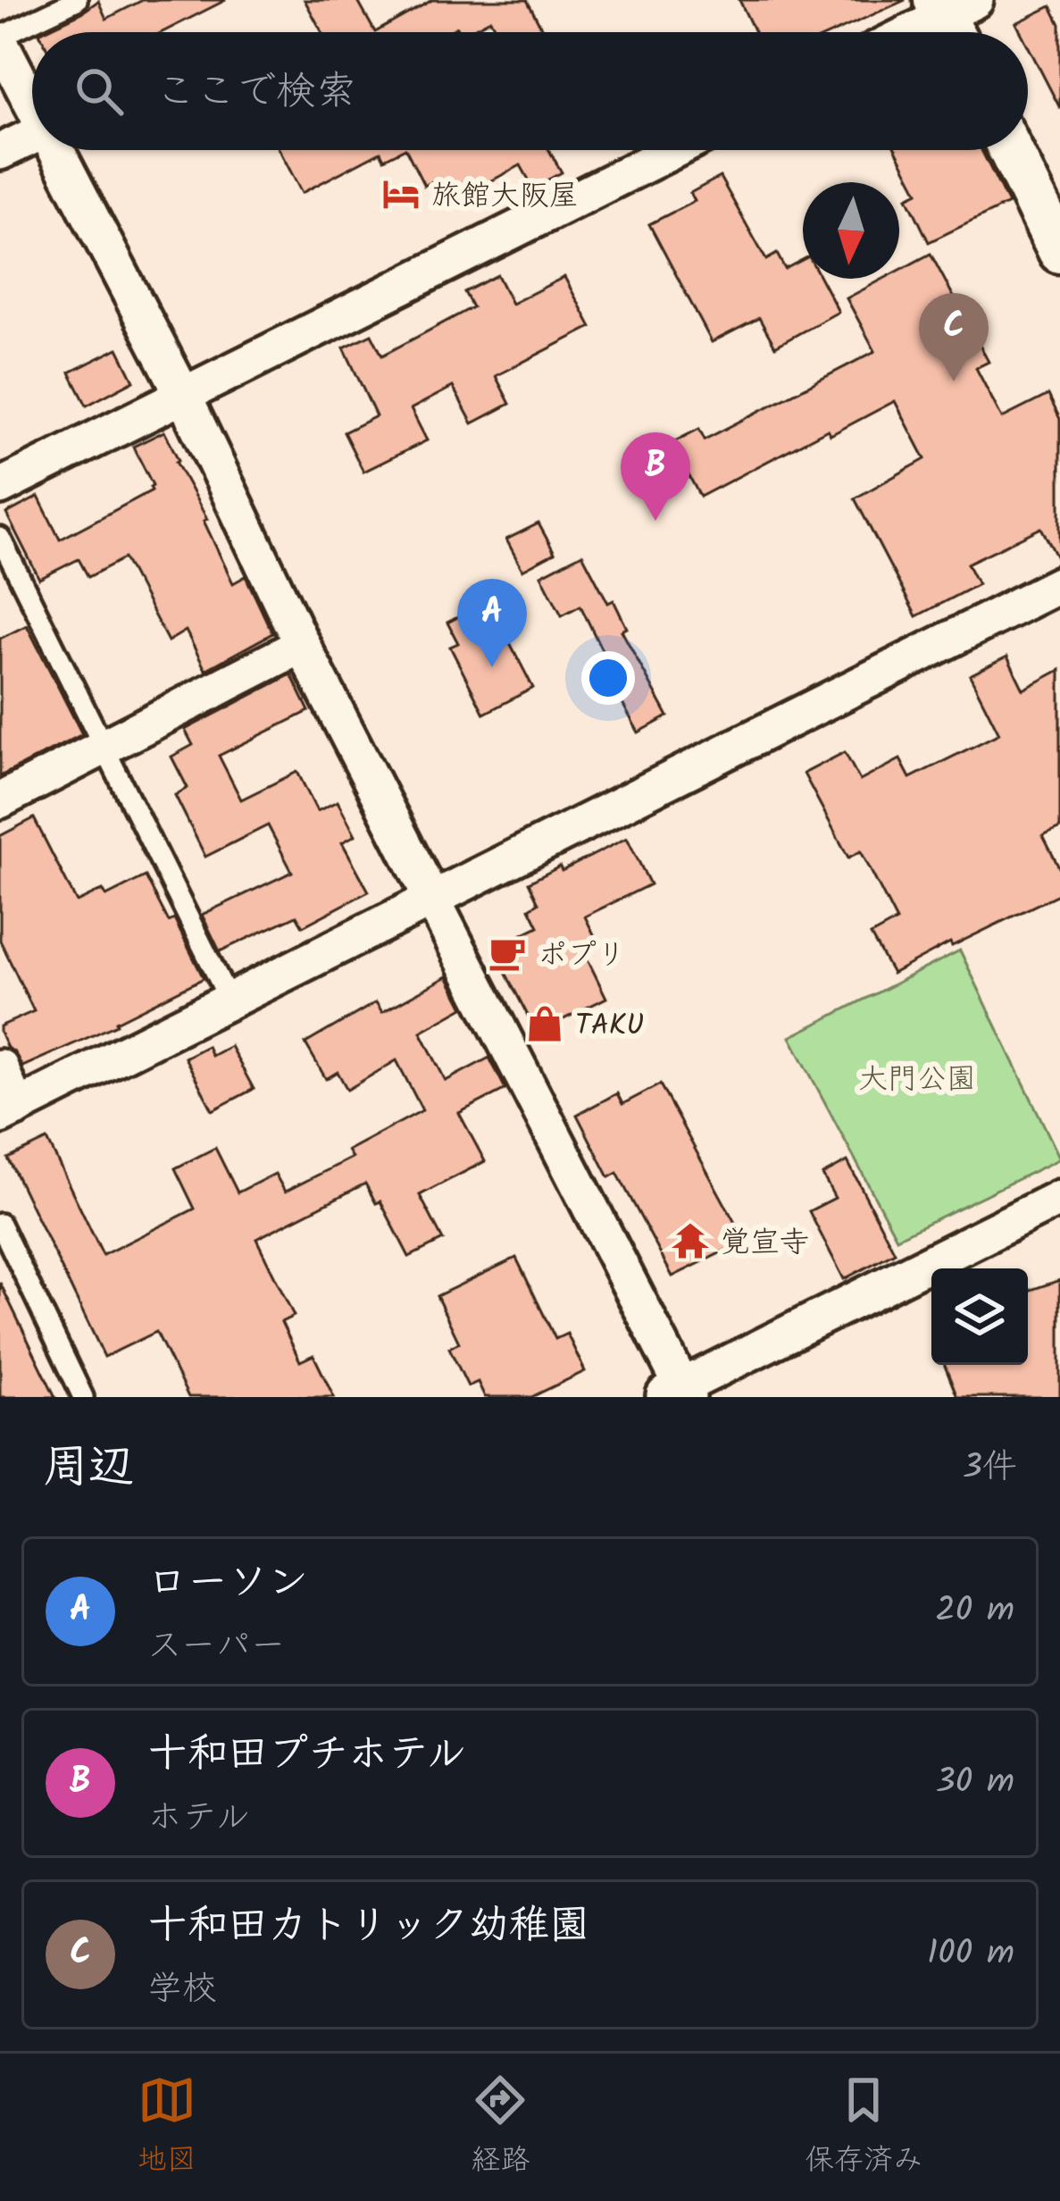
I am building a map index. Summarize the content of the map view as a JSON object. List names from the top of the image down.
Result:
{
  "parks": ["大門公園"],
  "places": {
    "hotel": ["旅館大阪屋"],
    "cafe": ["ポプリ"],
    "shop": ["TAKU"],
    "temple": ["覚宣寺"]
  },
  "north": "bottom",
  "page": {
    "search": "ここで検索",
    "pins": ["C", "B", "A"],
    "heading": ["周辺", "3件"],
    "list": [
      {
        "mark": "A",
        "name": "ローソン",
        "note": "スーパー",
        "value": "20 m"
      },
      {
        "mark": "B",
        "name": "十和田プチホテル",
        "note": "ホテル",
        "value": "30 m"
      },
      {
        "mark": "C",
        "name": "十和田カトリック幼稚園",
        "note": "学校",
        "value": "100 m"
      }
    ],
    "nav": ["地図", "経路", "保存済み"]
  }
}
